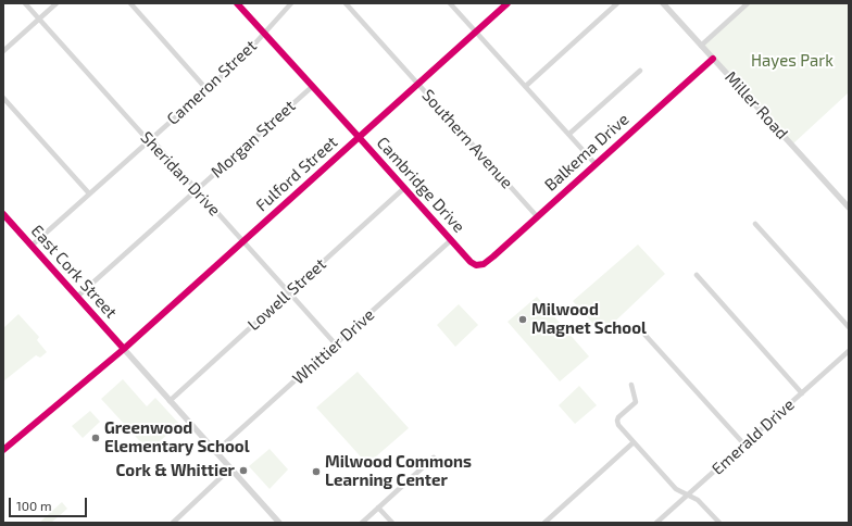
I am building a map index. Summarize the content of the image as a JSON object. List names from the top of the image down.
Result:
{
  "streets": {
    "street": [
      "Cameron Street",
      "Miller Road",
      "Morgan Street",
      "Southern Avenue",
      "Balkema Drive",
      "Sheridan Drive",
      "Fulford Street",
      "Cambridge Drive",
      "East Cork Street",
      "Lowell Street",
      "Whittier Drive",
      "Emerald Drive"
    ]
  },
  "crossings": [
    ["Cameron Street", "Sheridan Drive"],
    ["Cameron Street", "Cambridge Drive"],
    ["Cameron Street", "East Cork Street"],
    ["Miller Road", "Balkema Drive"],
    ["Morgan Street", "Sheridan Drive"],
    ["Morgan Street", "Cambridge Drive"],
    ["Morgan Street", "East Cork Street"],
    ["Southern Avenue", "Balkema Drive"],
    ["Southern Avenue", "Fulford Street"],
    ["Balkema Drive", "Cambridge Drive"],
    ["Sheridan Drive", "Fulford Street"],
    ["Sheridan Drive", "Lowell Street"],
    ["Sheridan Drive", "Whittier Drive"],
    ["Fulford Street", "Cambridge Drive"],
    ["Fulford Street", "East Cork Street"],
    ["Cambridge Drive", "Lowell Street"],
    ["Cambridge Drive", "Whittier Drive"],
    ["East Cork Street", "Lowell Street"],
    ["East Cork Street", "Whittier Drive"]
  ],
  "parks": ["Hayes Park"],
  "places": [
    "Milwood Magnet School",
    "Greenwood Elementary School",
    "Cork & Whittier",
    "Milwood Commons Learning Center"
  ],
  "scale_bar": "100 m"
}
